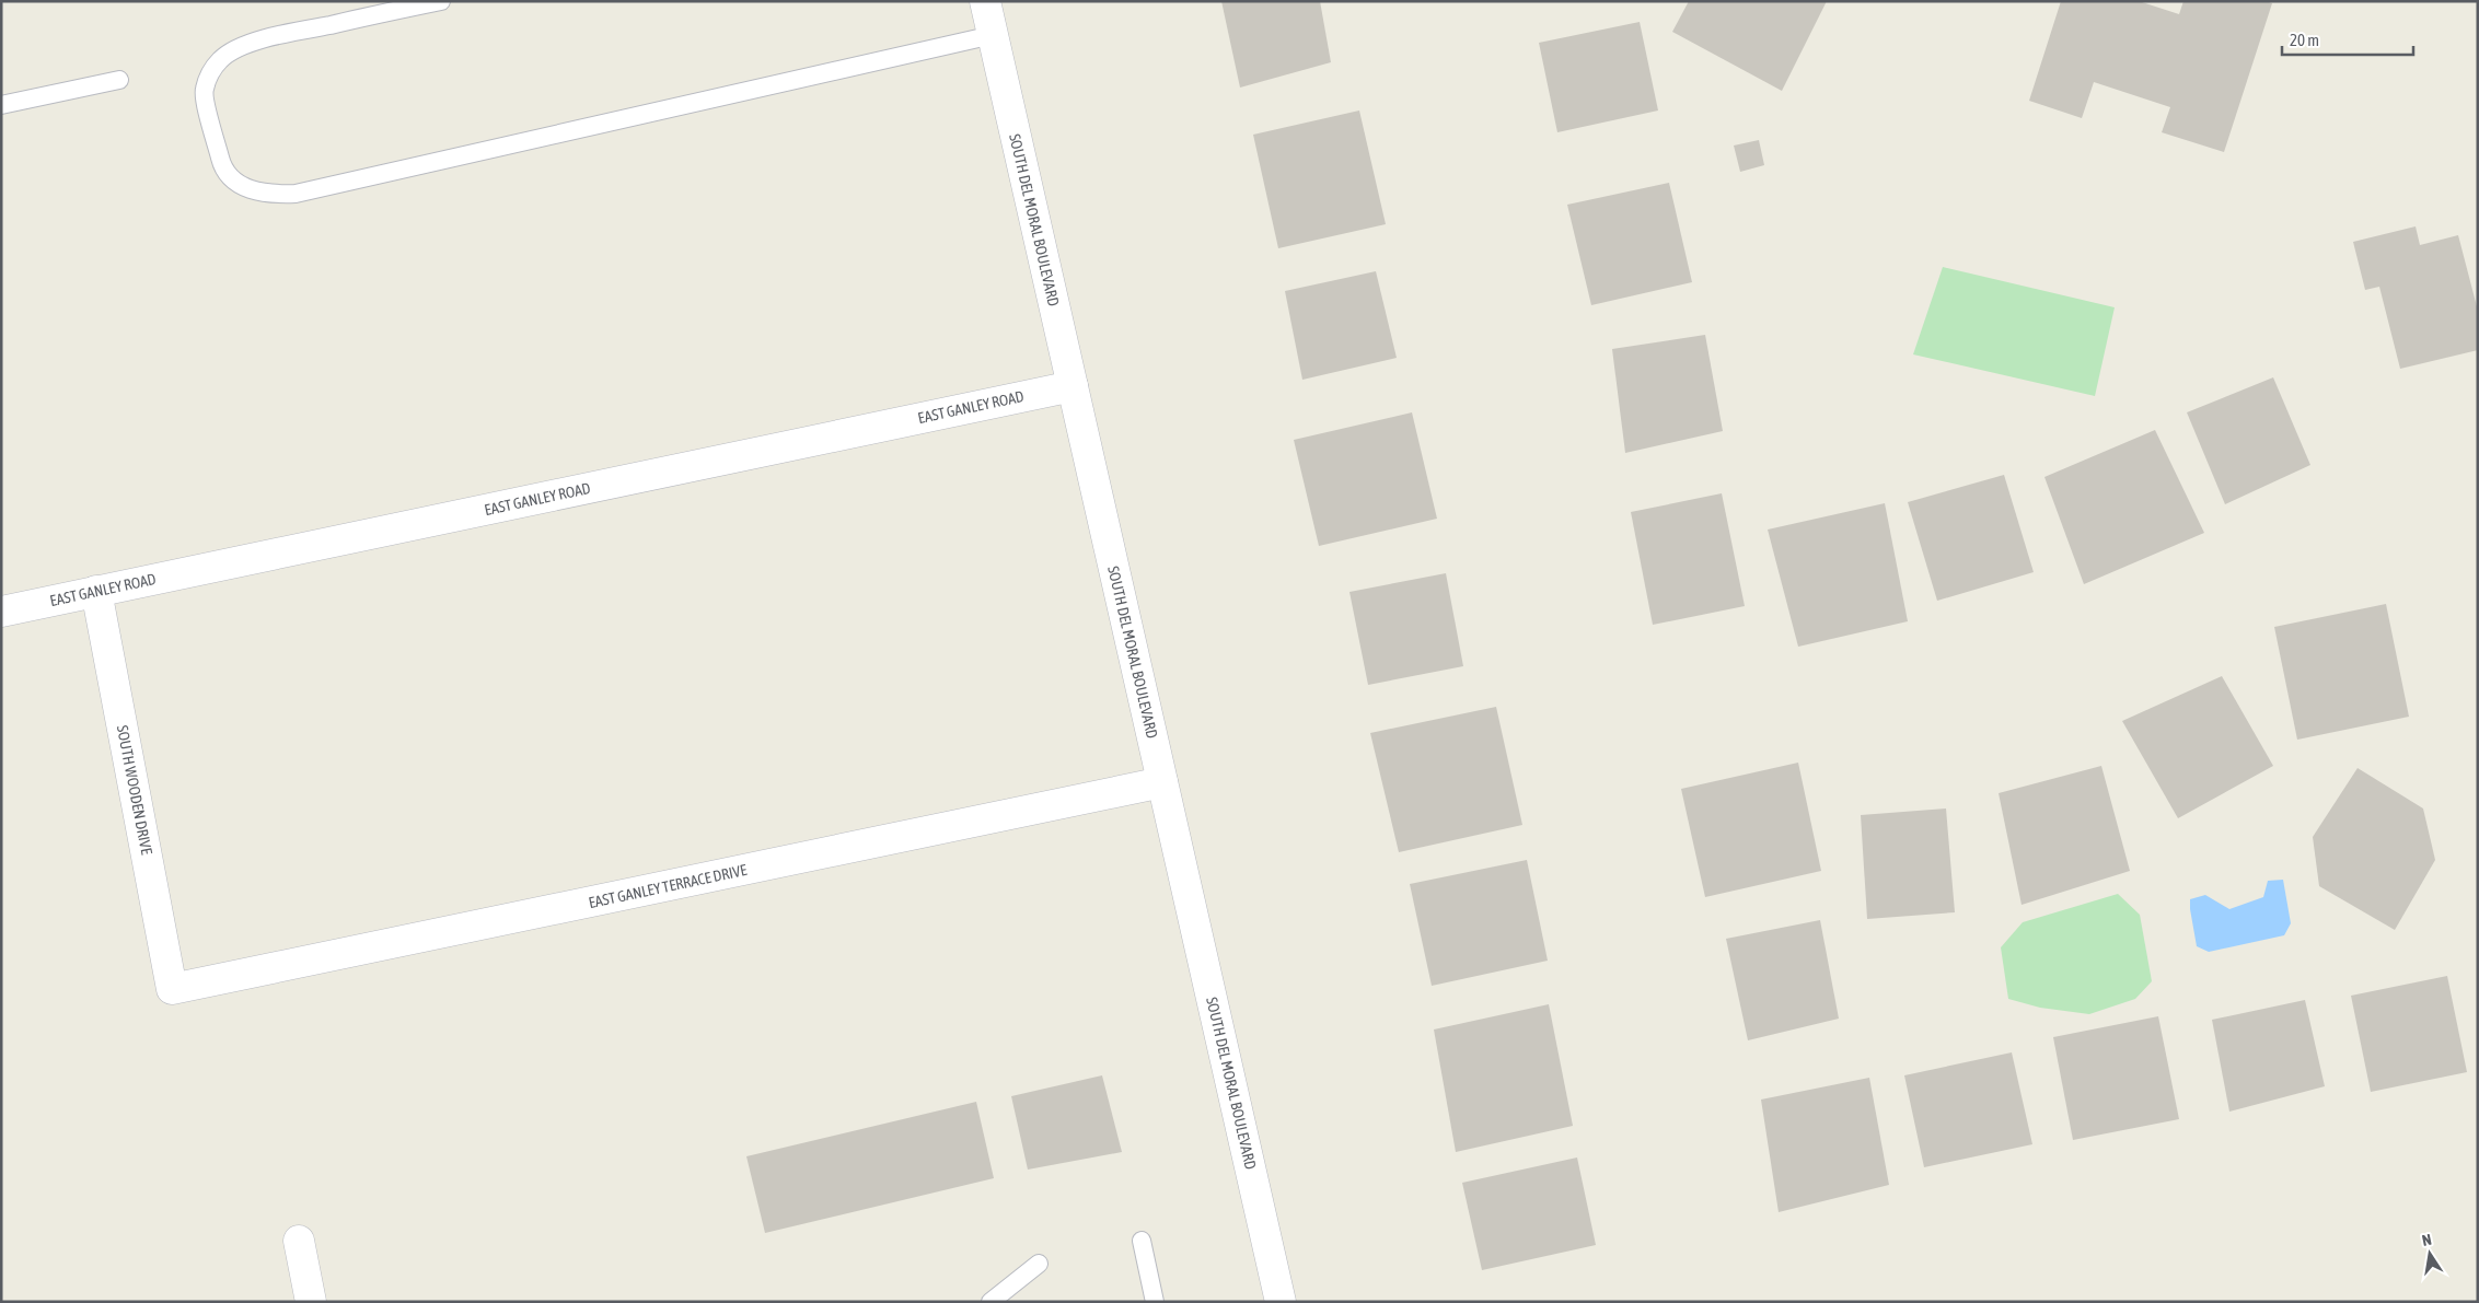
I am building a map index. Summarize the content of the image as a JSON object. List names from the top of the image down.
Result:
{
  "streets": {
    "street": [
      "SOUTH DEL MORAL BOULEVARD",
      "EAST GANLEY ROAD",
      "SOUTH WOODEN DRIVE",
      "EAST GANLEY TERRACE DRIVE"
    ]
  },
  "crossings": [
    ["SOUTH DEL MORAL BOULEVARD", "EAST GANLEY ROAD"],
    ["SOUTH DEL MORAL BOULEVARD", "EAST GANLEY TERRACE DRIVE"],
    ["EAST GANLEY ROAD", "SOUTH WOODEN DRIVE"],
    ["SOUTH WOODEN DRIVE", "EAST GANLEY TERRACE DRIVE"]
  ],
  "scale_bar": "20 m",
  "north": "top"
}
